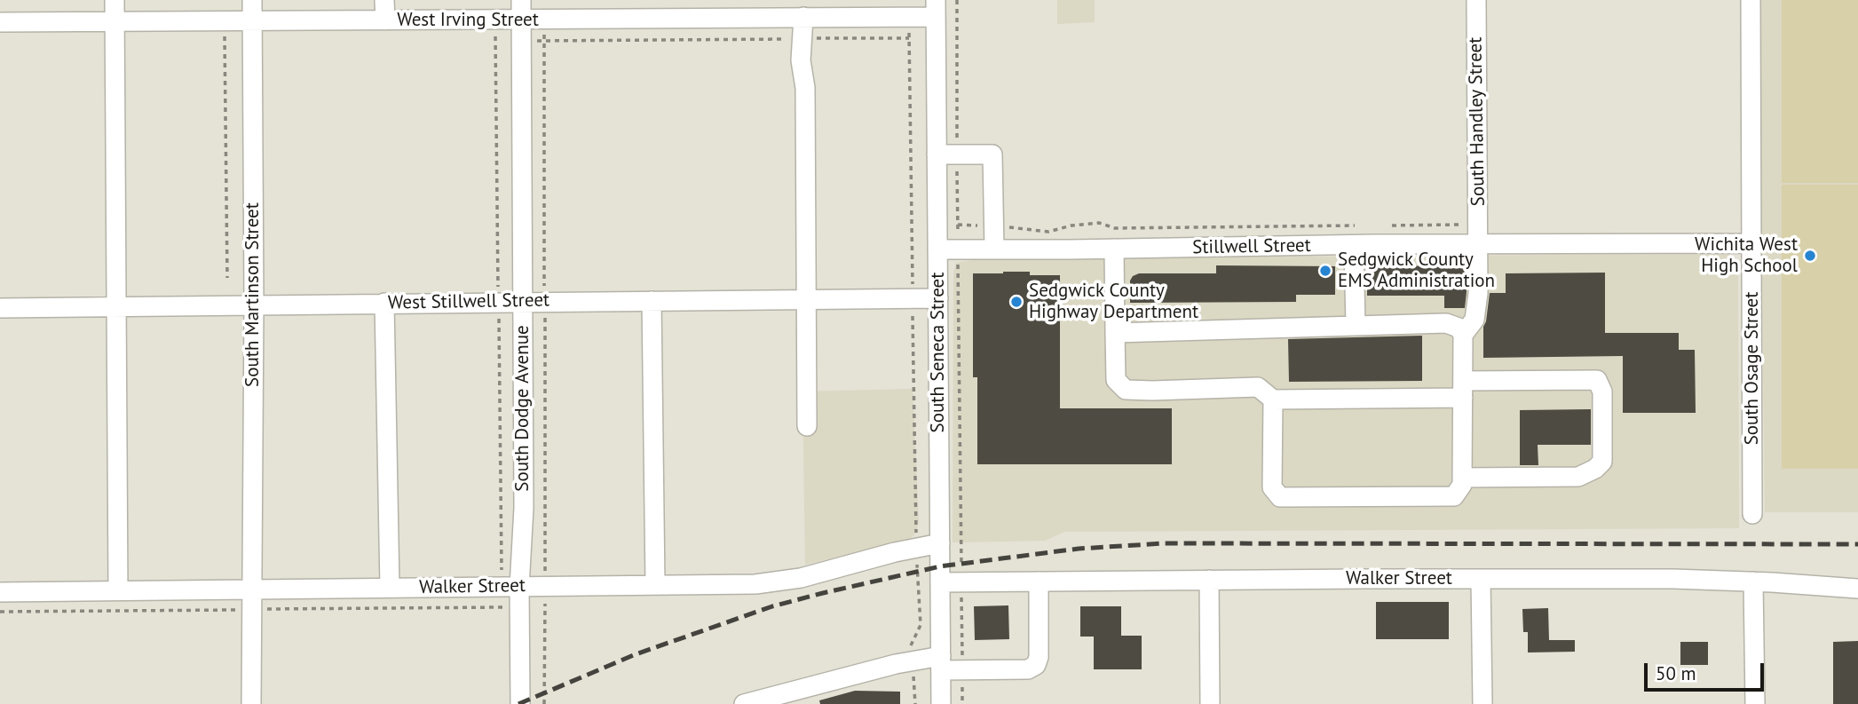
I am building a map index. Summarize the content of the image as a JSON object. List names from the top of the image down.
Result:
{
  "streets": {
    "street": [
      "West Irving Street",
      "South Handley Street",
      "Stillwell Street",
      "South Martinson Street",
      "West Stillwell Street",
      "South Seneca Street",
      "South Osage Street",
      "South Dodge Avenue",
      "Walker Street"
    ]
  },
  "crossings": [
    ["West Irving Street", "South Martinson Street"],
    ["West Irving Street", "South Seneca Street"],
    ["West Irving Street", "South Dodge Avenue"],
    ["South Handley Street", "Stillwell Street"],
    ["Stillwell Street", "South Seneca Street"],
    ["Stillwell Street", "South Osage Street"],
    ["South Martinson Street", "West Stillwell Street"],
    ["South Martinson Street", "Walker Street"],
    ["West Stillwell Street", "South Seneca Street"],
    ["West Stillwell Street", "South Dodge Avenue"],
    ["South Seneca Street", "Walker Street"],
    ["South Dodge Avenue", "Walker Street"]
  ],
  "places": ["Wichita West High School", "Sedgwick County EMS Administration", "Sedgwick County Highway Department"],
  "scale_bar": "50 m"
}
